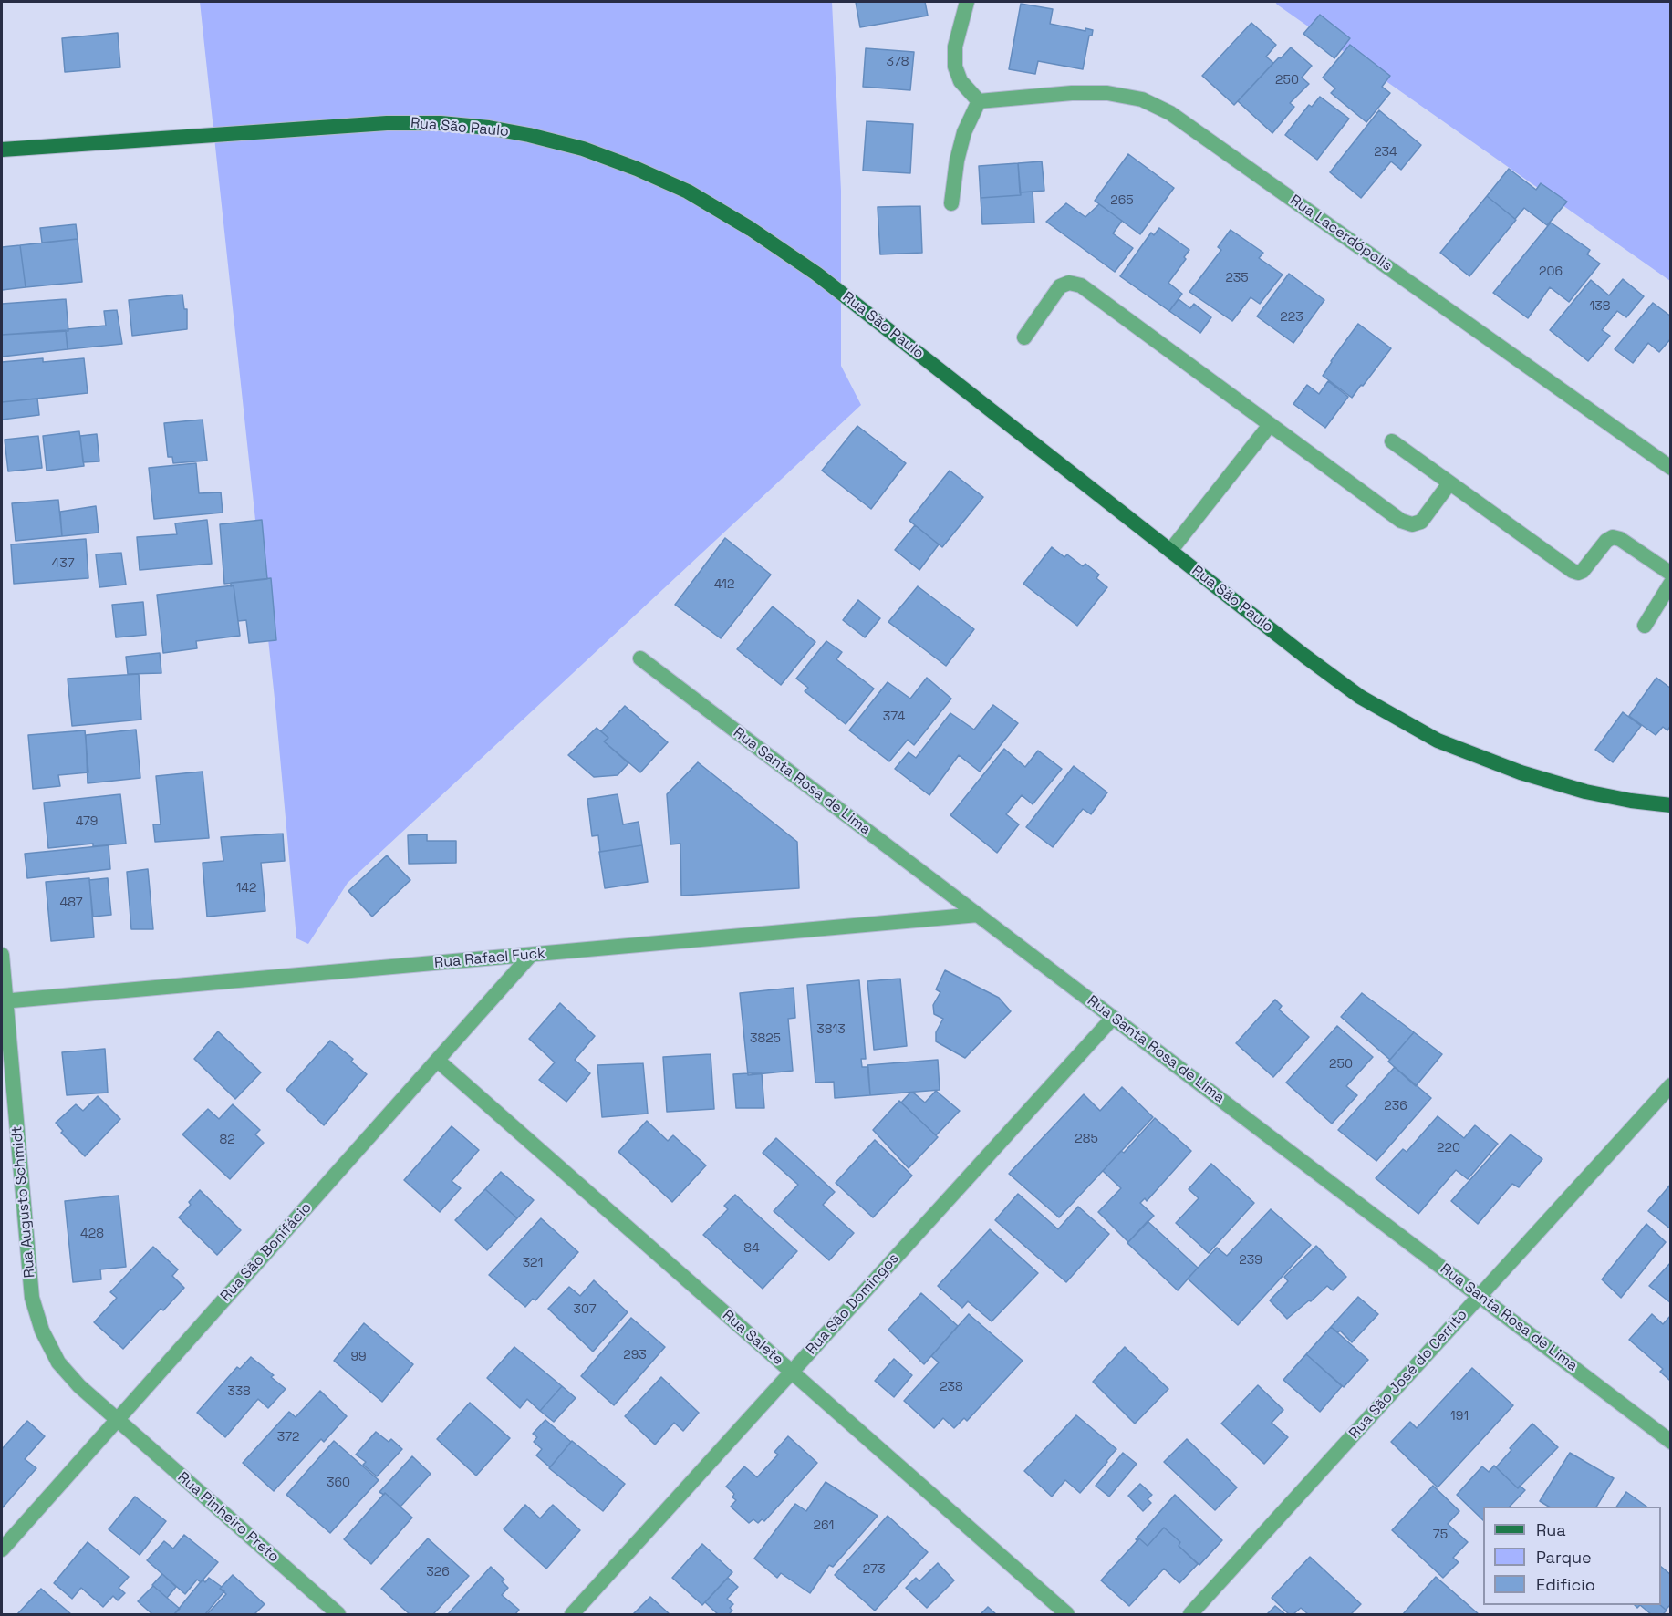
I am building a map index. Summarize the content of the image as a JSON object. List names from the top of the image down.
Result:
{
  "streets": {
    "main road": ["Rua São Paulo"],
    "street": [
      "Rua Lacerdópolis",
      "Rua Santa Rosa de Lima",
      "Rua Rafael Fuck",
      "Rua Augusto Schmidt",
      "Rua São Bonifácio",
      "Rua São Domingos",
      "Rua Salete",
      "Rua São José do Cerrito",
      "Rua Pinheiro Preto"
    ]
  },
  "crossings": [
    ["Rua Santa Rosa de Lima", "Rua Rafael Fuck"],
    ["Rua Santa Rosa de Lima", "Rua São Domingos"],
    ["Rua Santa Rosa de Lima", "Rua São José do Cerrito"],
    ["Rua Rafael Fuck", "Rua Augusto Schmidt"],
    ["Rua Rafael Fuck", "Rua São Bonifácio"],
    ["Rua Augusto Schmidt", "Rua São Bonifácio"],
    ["Rua Augusto Schmidt", "Rua Pinheiro Preto"],
    ["Rua São Bonifácio", "Rua Salete"],
    ["Rua São Bonifácio", "Rua Pinheiro Preto"],
    ["Rua São Domingos", "Rua Salete"]
  ],
  "house_numbers": [
    "378",
    "250",
    "234",
    "265",
    "206",
    "235",
    "138",
    "223",
    "437",
    "412",
    "374",
    "479",
    "142",
    "487",
    "3813",
    "3825",
    "250",
    "236",
    "285",
    "82",
    "220",
    "428",
    "84",
    "239",
    "321",
    "307",
    "293",
    "99",
    "238",
    "338",
    "191",
    "372",
    "360",
    "261",
    "75",
    "273",
    "326"
  ],
  "legend": ["Rua", "Parque", "Edifício"]
}
